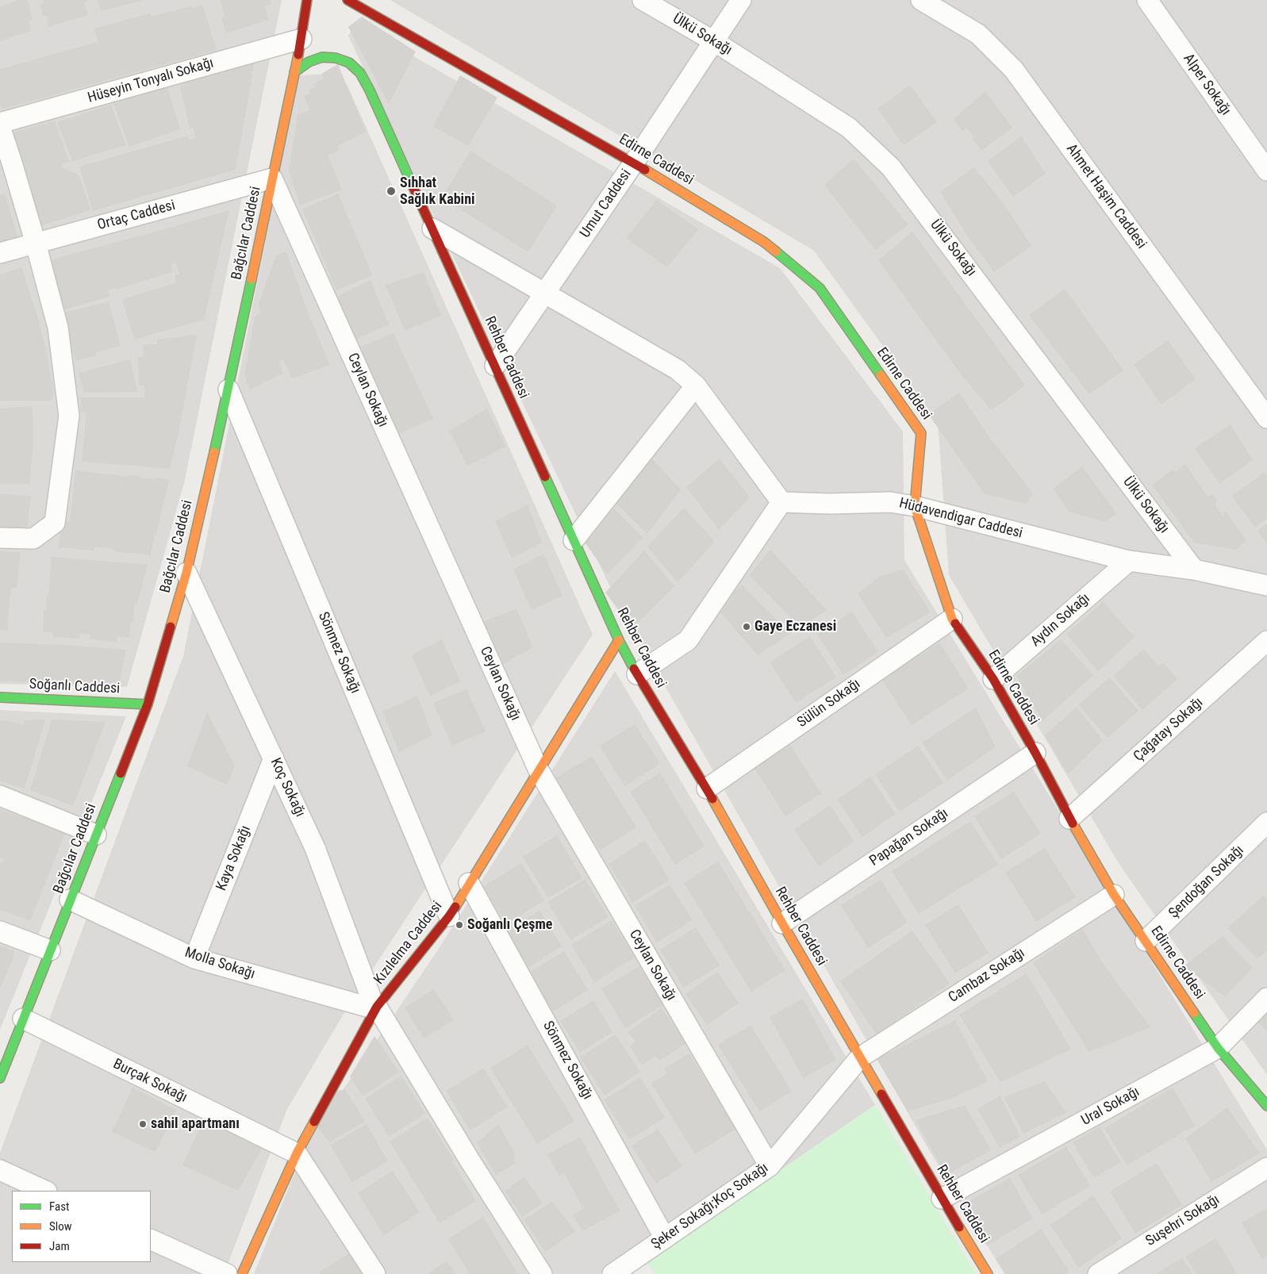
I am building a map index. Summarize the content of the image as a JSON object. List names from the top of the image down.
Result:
{
  "streets": {
    "main road": [
      "Edirne Caddesi",
      "Bağcılar Caddesi",
      "Rehber Caddesi",
      "Soğanlı Caddesi",
      "Kızılelma Caddesi"
    ],
    "street": [
      "Ülkü Sokağı",
      "Hüseyin Tonyalı Sokağı",
      "Alper Sokağı",
      "Ahmet Haşim Caddesi",
      "Umut Caddesi",
      "Ortaç Caddesi",
      "Ceylan Sokağı",
      "Hüdavendigar Caddesi",
      "Aydın Sokağı",
      "Sönmez Sokağı",
      "Sülün Sokağı",
      "Çağatay Sokağı",
      "Koç Sokağı",
      "Papağan Sokağı",
      "Kaya Sokağı",
      "Şendoğan Sokağı",
      "Molla Sokağı",
      "Cambaz Sokağı",
      "Burçak Sokağı",
      "Ural Sokağı",
      "Şeker Sokağı;Koç Sokağı",
      "Suşehri Sokağı"
    ]
  },
  "crossings": [
    ["Ülkü Sokağı", "Umut Caddesi"],
    ["Ülkü Sokağı", "Hüdavendigar Caddesi"],
    ["Hüseyin Tonyalı Sokağı", "Bağcılar Caddesi"],
    ["Edirne Caddesi", "Umut Caddesi"],
    ["Edirne Caddesi", "Hüdavendigar Caddesi"],
    ["Edirne Caddesi", "Aydın Sokağı"],
    ["Edirne Caddesi", "Sülün Sokağı"],
    ["Edirne Caddesi", "Çağatay Sokağı"],
    ["Edirne Caddesi", "Papağan Sokağı"],
    ["Edirne Caddesi", "Şendoğan Sokağı"],
    ["Edirne Caddesi", "Cambaz Sokağı"],
    ["Edirne Caddesi", "Ural Sokağı"],
    ["Umut Caddesi", "Rehber Caddesi"],
    ["Ortaç Caddesi", "Bağcılar Caddesi"],
    ["Ortaç Caddesi", "Ceylan Sokağı"],
    ["Bağcılar Caddesi", "Rehber Caddesi"],
    ["Bağcılar Caddesi", "Ceylan Sokağı"],
    ["Bağcılar Caddesi", "Sönmez Sokağı"],
    ["Bağcılar Caddesi", "Soğanlı Caddesi"],
    ["Bağcılar Caddesi", "Koç Sokağı"],
    ["Bağcılar Caddesi", "Molla Sokağı"],
    ["Bağcılar Caddesi", "Burçak Sokağı"],
    ["Rehber Caddesi", "Sülün Sokağı"],
    ["Rehber Caddesi", "Papağan Sokağı"],
    ["Rehber Caddesi", "Kızılelma Caddesi"],
    ["Rehber Caddesi", "Cambaz Sokağı"],
    ["Rehber Caddesi", "Ural Sokağı"],
    ["Rehber Caddesi", "Şeker Sokağı;Koç Sokağı"],
    ["Ceylan Sokağı", "Kızılelma Caddesi"],
    ["Ceylan Sokağı", "Şeker Sokağı;Koç Sokağı"],
    ["Hüdavendigar Caddesi", "Aydın Sokağı"],
    ["Sönmez Sokağı", "Kızılelma Caddesi"],
    ["Sönmez Sokağı", "Şeker Sokağı;Koç Sokağı"],
    ["Koç Sokağı", "Kaya Sokağı"],
    ["Koç Sokağı", "Kızılelma Caddesi"],
    ["Koç Sokağı", "Molla Sokağı"],
    ["Kaya Sokağı", "Molla Sokağı"],
    ["Kızılelma Caddesi", "Molla Sokağı"],
    ["Kızılelma Caddesi", "Burçak Sokağı"],
    ["Cambaz Sokağı", "Şeker Sokağı;Koç Sokağı"]
  ],
  "places": [
    "Sıhhat Sağlık Kabini",
    "Gaye Eczanesi",
    "Soğanlı Çeşme",
    "sahil apartmanı"
  ],
  "legend": ["Fast", "Slow", "Jam"]
}
